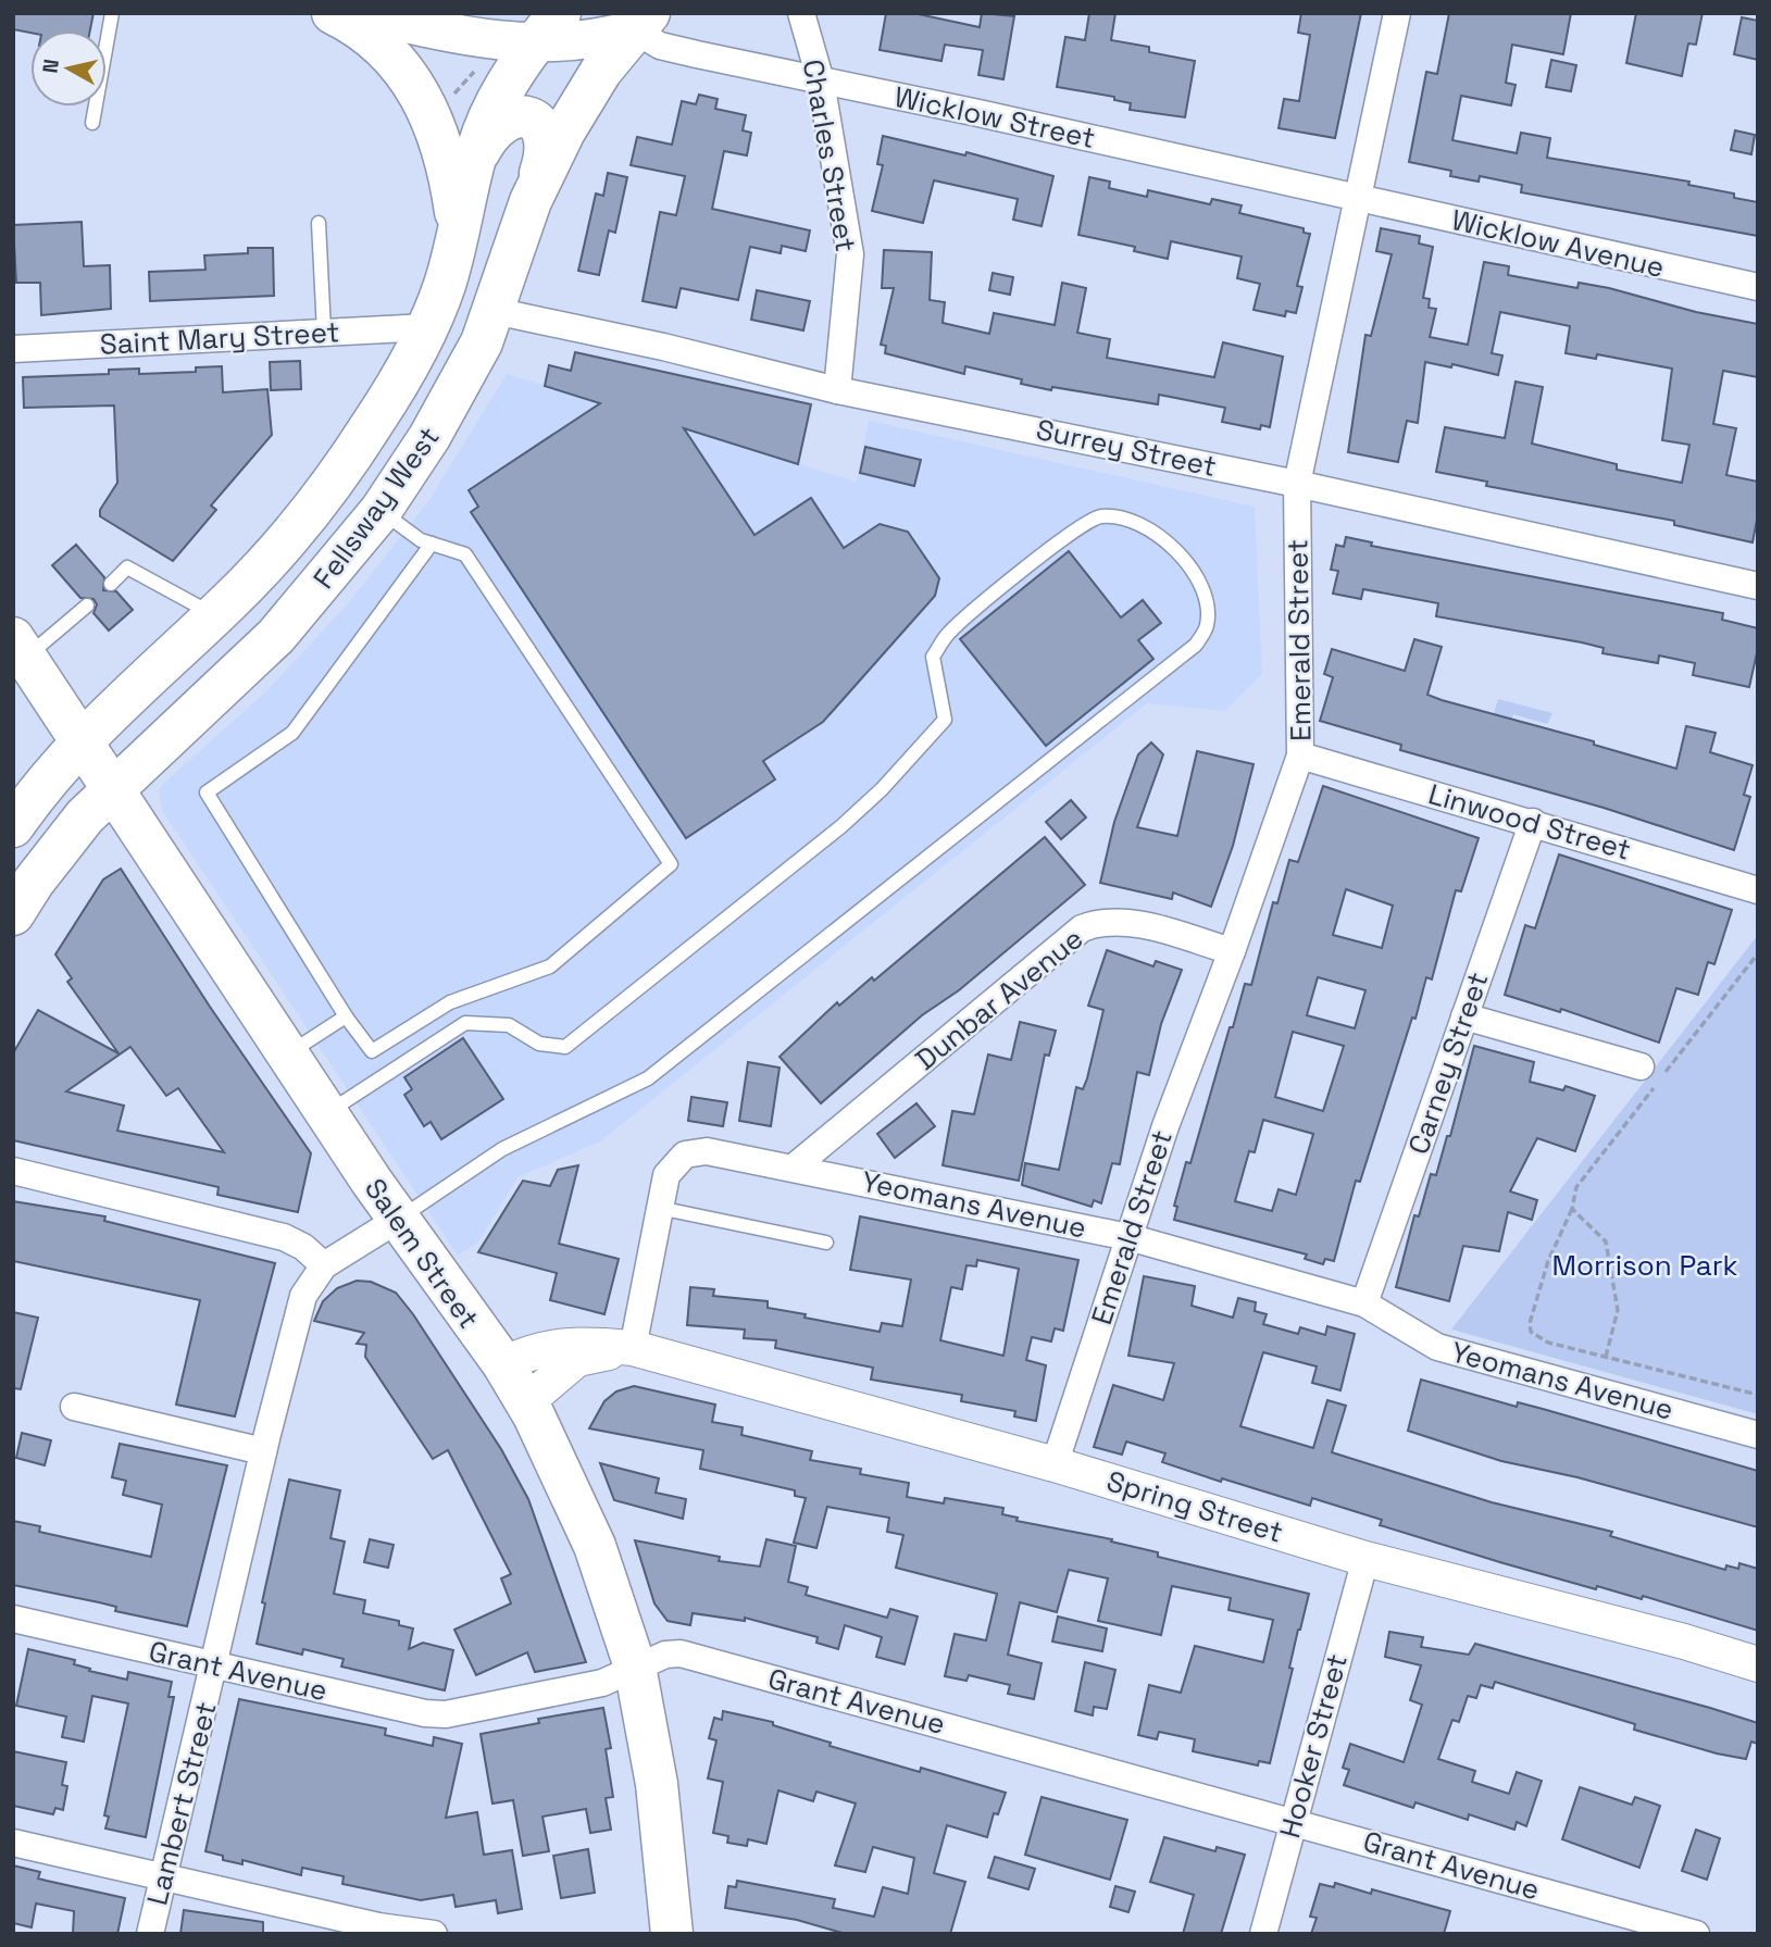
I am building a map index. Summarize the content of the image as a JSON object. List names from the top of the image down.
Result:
{
  "streets": {
    "main road": ["Fellsway West", "Salem Street"],
    "street": [
      "Wicklow Street",
      "Charles Street",
      "Wicklow Avenue",
      "Saint Mary Street",
      "Surrey Street",
      "Emerald Street",
      "Linwood Street",
      "Dunbar Avenue",
      "Carney Street",
      "Yeomans Avenue",
      "Spring Street",
      "Grant Avenue",
      "Hooker Street",
      "Lambert Street"
    ]
  },
  "crossings": [
    ["Wicklow Street", "Charles Street"],
    ["Wicklow Street", "Wicklow Avenue"],
    ["Wicklow Street", "Fellsway West"],
    ["Wicklow Street", "Emerald Street"],
    ["Charles Street", "Surrey Street"],
    ["Wicklow Avenue", "Emerald Street"],
    ["Saint Mary Street", "Fellsway West"],
    ["Surrey Street", "Fellsway West"],
    ["Surrey Street", "Emerald Street"],
    ["Fellsway West", "Salem Street"],
    ["Emerald Street", "Linwood Street"],
    ["Emerald Street", "Dunbar Avenue"],
    ["Emerald Street", "Yeomans Avenue"],
    ["Emerald Street", "Spring Street"],
    ["Linwood Street", "Carney Street"],
    ["Dunbar Avenue", "Yeomans Avenue"],
    ["Carney Street", "Yeomans Avenue"],
    ["Yeomans Avenue", "Spring Street"],
    ["Salem Street", "Spring Street"],
    ["Salem Street", "Grant Avenue"],
    ["Salem Street", "Lambert Street"],
    ["Spring Street", "Hooker Street"],
    ["Grant Avenue", "Hooker Street"],
    ["Grant Avenue", "Lambert Street"]
  ],
  "parks": ["Morrison Park"],
  "north": "left"
}
